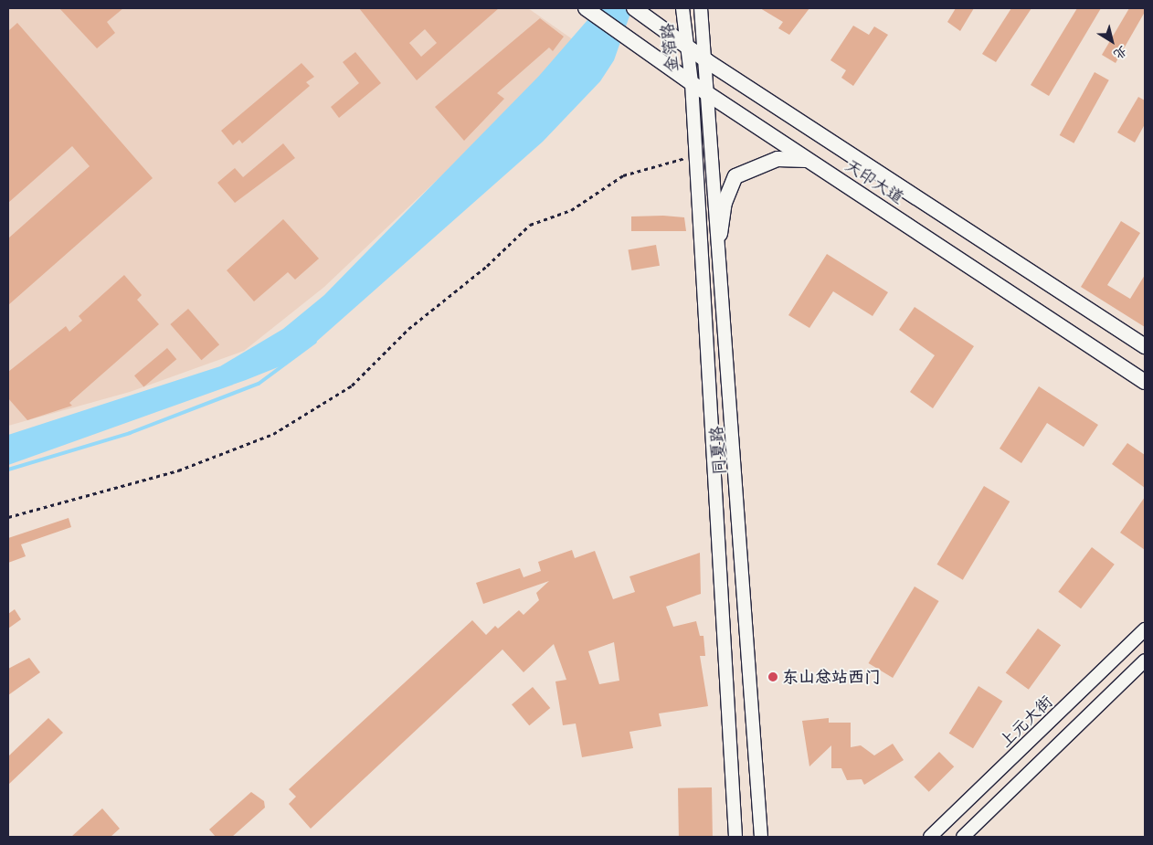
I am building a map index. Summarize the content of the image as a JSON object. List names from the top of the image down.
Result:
{
  "streets": {
    "main road": [
      "金箔路",
      "天印大道",
      "同夏路",
      "上元大街"
    ]
  },
  "crossings": [
    ["金箔路", "天印大道"],
    ["金箔路", "同夏路"],
    ["天印大道", "同夏路"]
  ],
  "places": ["东山总站西门"],
  "north": "bottom right"
}
